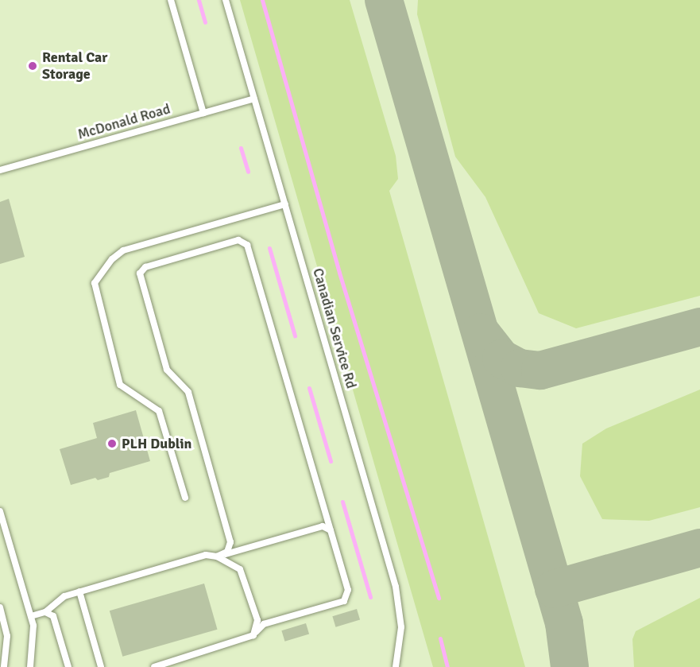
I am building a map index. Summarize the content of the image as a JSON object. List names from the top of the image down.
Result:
{
  "streets": {
    "lane": ["McDonald Road", "Canadian Service Rd"]
  },
  "crossings": [
    ["McDonald Road", "Canadian Service Rd"]
  ],
  "places": ["Rental Car Storage", "PLH Dublin"]
}
